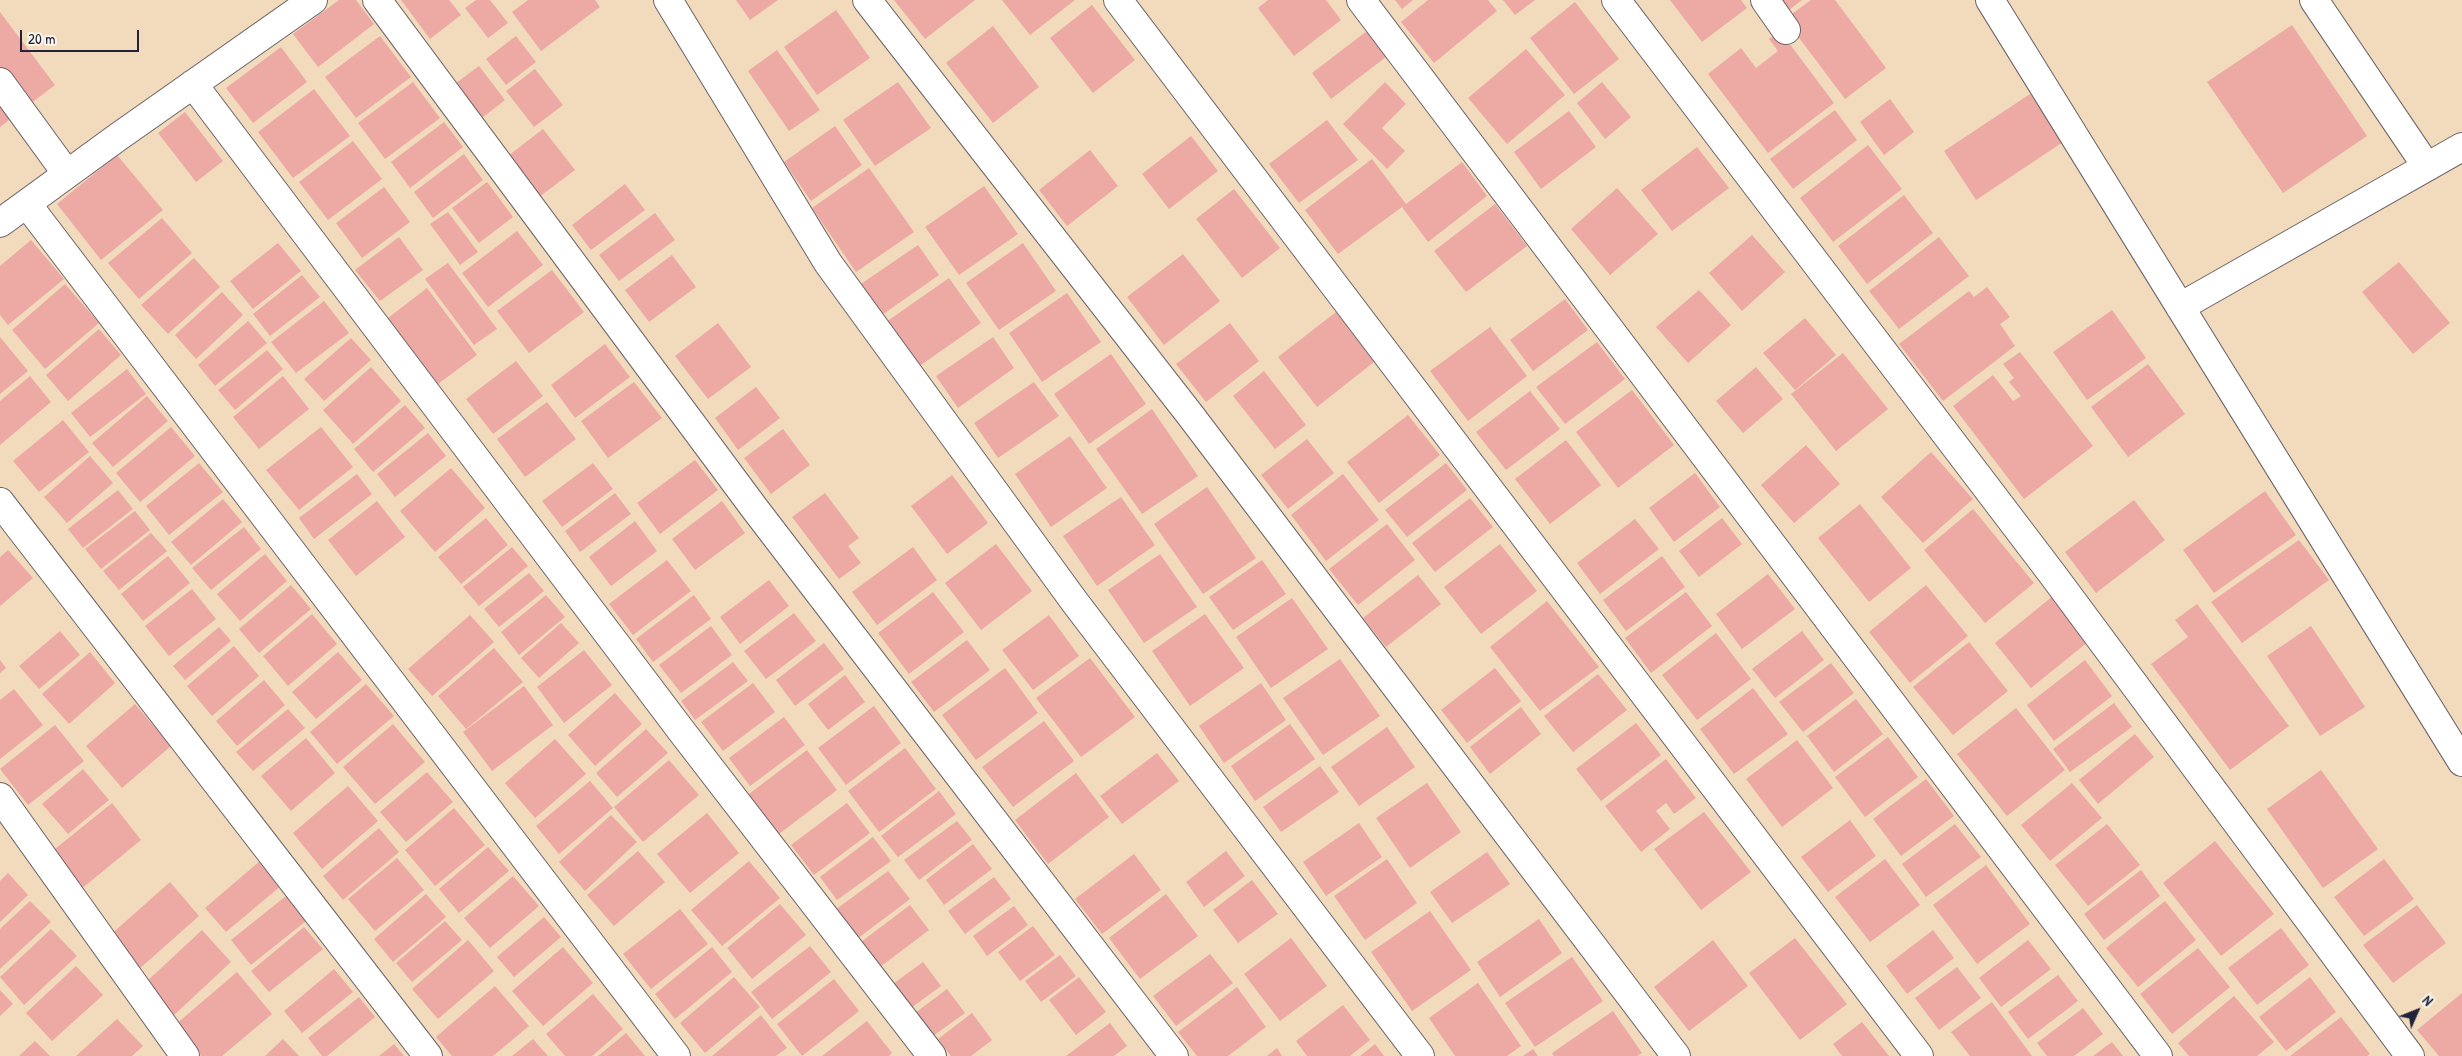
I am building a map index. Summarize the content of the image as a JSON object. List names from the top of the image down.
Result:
{
  "scale_bar": "20 m",
  "north": "top right"
}
